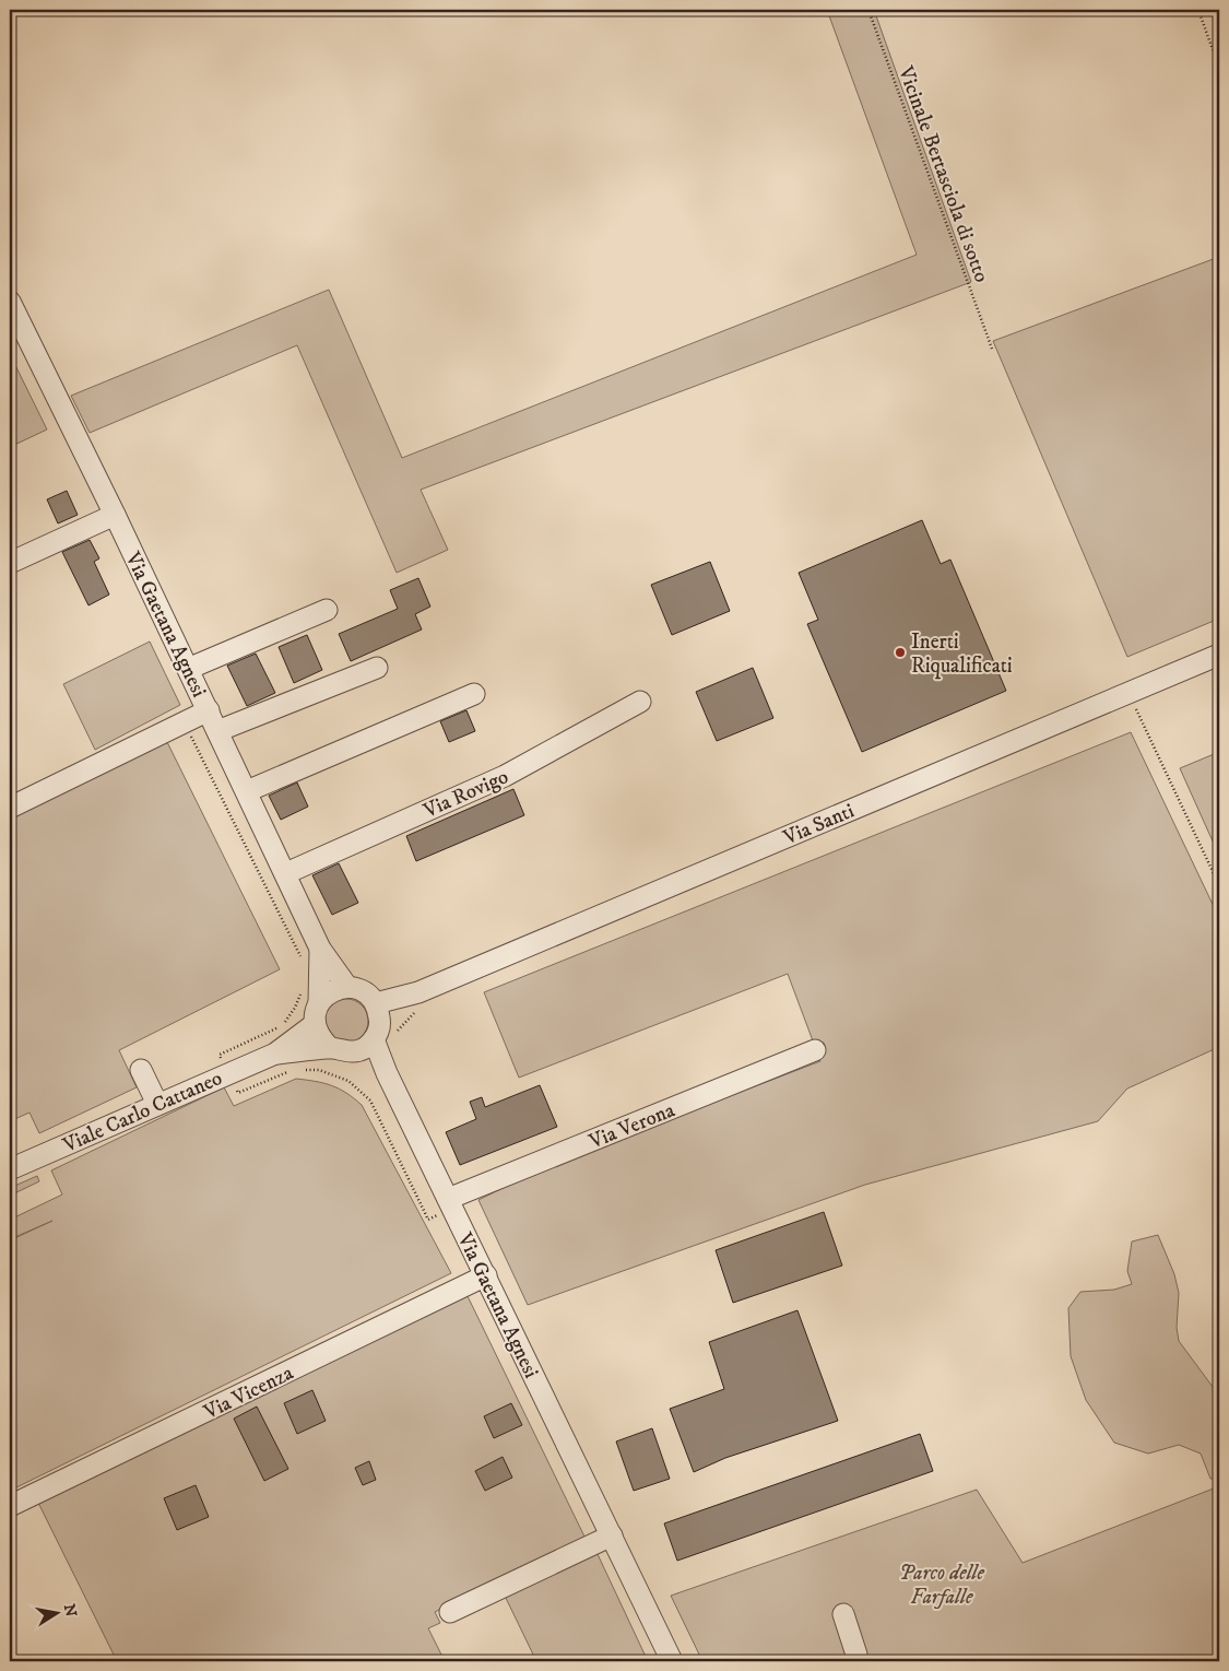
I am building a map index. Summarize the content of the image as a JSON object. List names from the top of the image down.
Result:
{
  "streets": {
    "street": [
      "Via Gaetana Agnesi",
      "Via Rovigo",
      "Via Santi",
      "Viale Carlo Cattaneo",
      "Via Verona",
      "Via Vicenza"
    ],
    "path": ["Vicinale Bertasciola di sotto"]
  },
  "crossings": [
    ["Via Gaetana Agnesi", "Via Rovigo"],
    ["Via Gaetana Agnesi", "Via Santi"],
    ["Via Gaetana Agnesi", "Viale Carlo Cattaneo"],
    ["Via Gaetana Agnesi", "Via Verona"],
    ["Via Gaetana Agnesi", "Via Vicenza"],
    ["Via Santi", "Viale Carlo Cattaneo"]
  ],
  "parks": ["Parco delle Farfalle"],
  "places": ["Inerti Riqualificati"],
  "north": "right"
}
